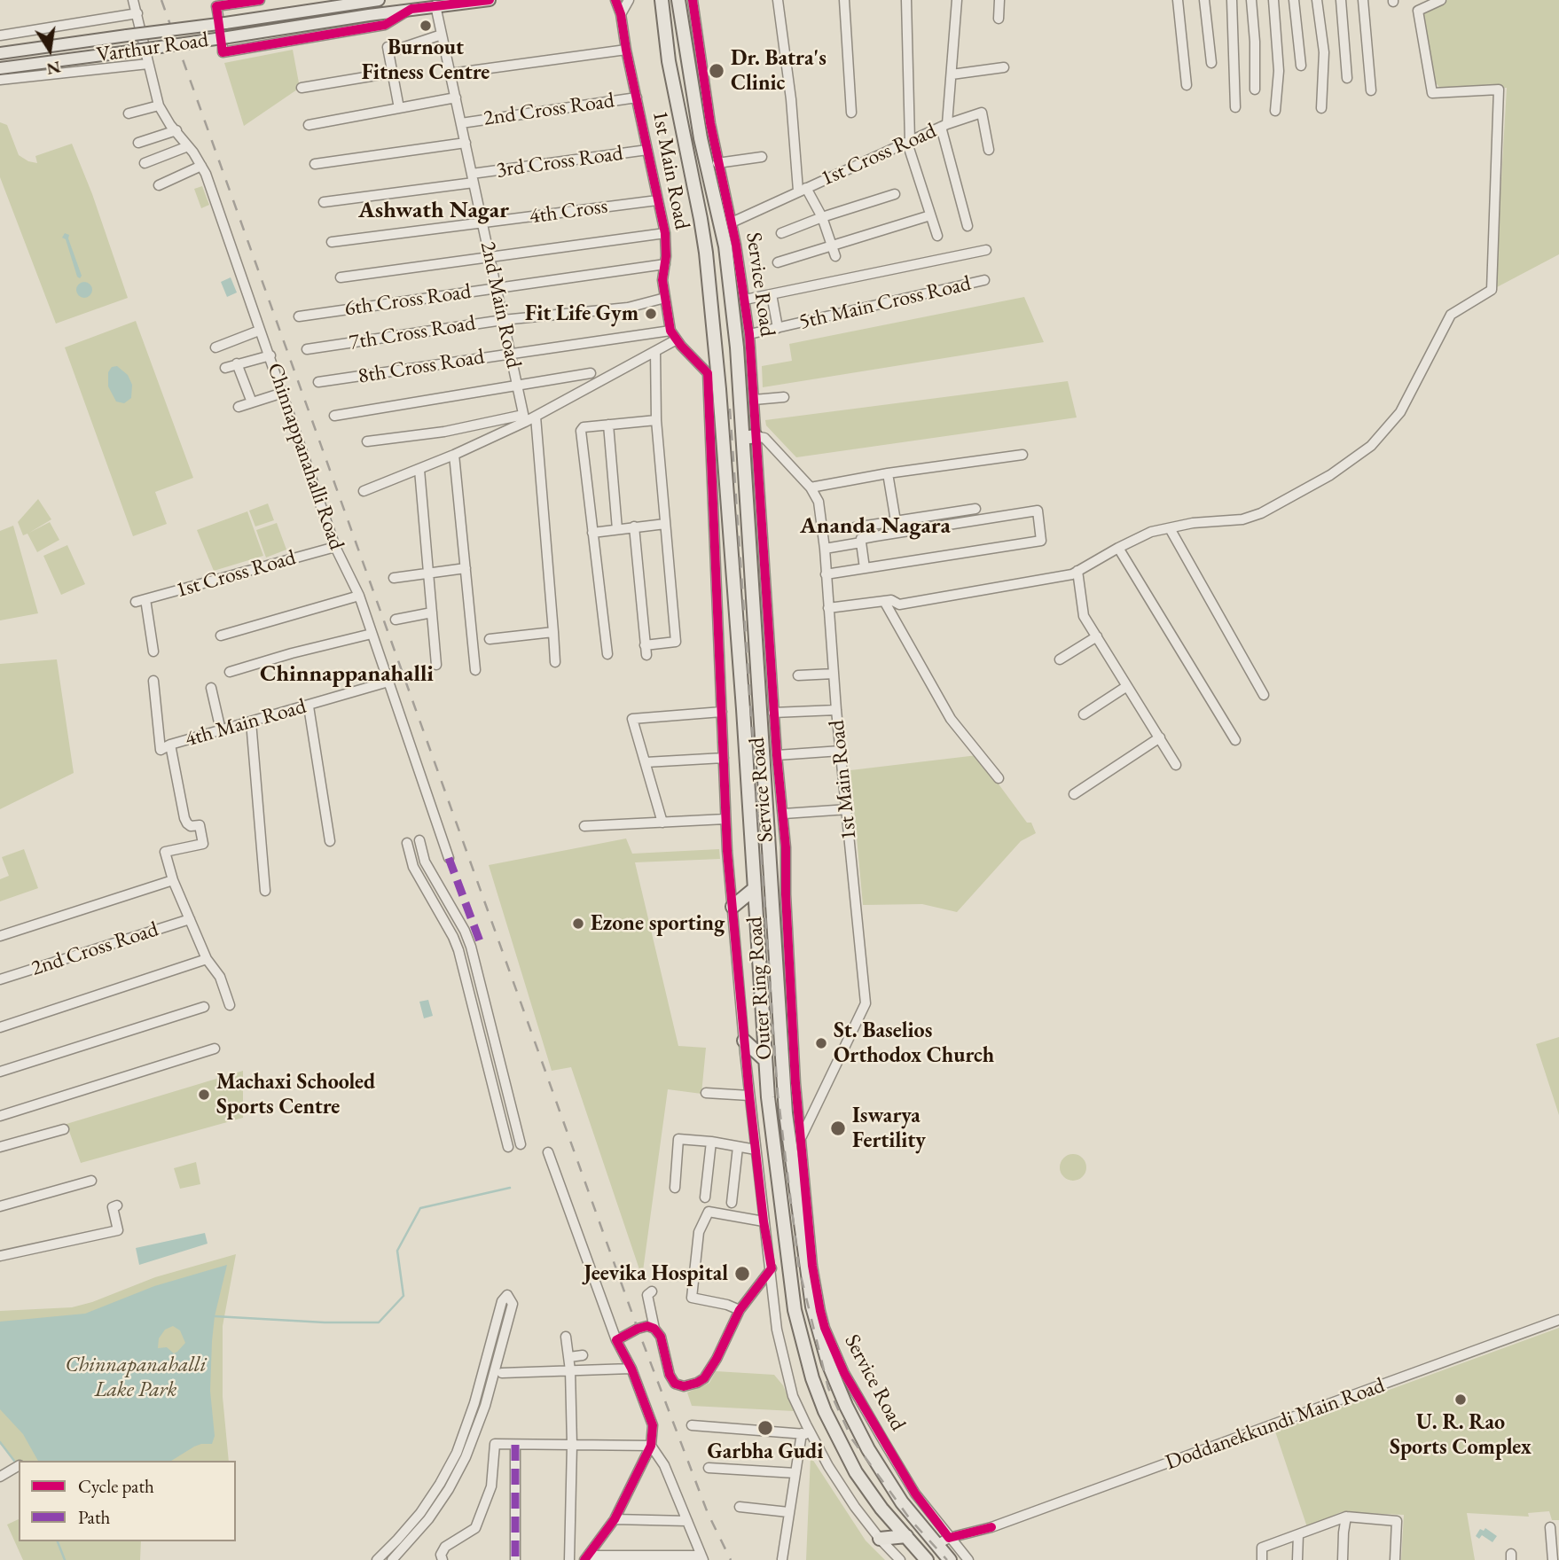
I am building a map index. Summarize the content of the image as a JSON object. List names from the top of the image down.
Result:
{
  "streets": {
    "highway": ["Outer Ring Road"],
    "main road": ["Varthur Road"],
    "street": [
      "2nd Cross Road",
      "1st Cross Road",
      "3rd Cross Road",
      "1st Main Road",
      "4th Cross",
      "Service Road",
      "6th Cross Road",
      "5th Main Cross Road",
      "2nd Main Road",
      "7th Cross Road",
      "8th Cross Road",
      "Chinnappanahalli Road",
      "4th Main Road",
      "Doddanekkundi Main Road"
    ]
  },
  "crossings": [
    ["Varthur Road", "2nd Main Road"],
    ["2nd Cross Road", "1st Main Road"],
    ["2nd Cross Road", "2nd Main Road"],
    ["1st Cross Road", "Service Road"],
    ["1st Cross Road", "Chinnappanahalli Road"],
    ["3rd Cross Road", "1st Main Road"],
    ["3rd Cross Road", "2nd Main Road"],
    ["1st Main Road", "4th Cross"],
    ["1st Main Road", "Service Road"],
    ["1st Main Road", "6th Cross Road"],
    ["1st Main Road", "7th Cross Road"],
    ["1st Main Road", "8th Cross Road"],
    ["1st Main Road", "Outer Ring Road"],
    ["4th Cross", "2nd Main Road"],
    ["Service Road", "5th Main Cross Road"],
    ["Service Road", "Outer Ring Road"],
    ["Service Road", "Doddanekkundi Main Road"],
    ["6th Cross Road", "2nd Main Road"],
    ["2nd Main Road", "7th Cross Road"],
    ["2nd Main Road", "8th Cross Road"],
    ["Chinnappanahalli Road", "4th Main Road"],
    ["Outer Ring Road", "Doddanekkundi Main Road"]
  ],
  "districts": ["Ashwath Nagar", "Ananda Nagara", "Chinnappanahalli"],
  "parks": ["Chinnapanahalli Lake Park"],
  "places": [
    "Burnout Fitness Centre",
    "Dr. Batra's Clinic",
    "Fit Life Gym",
    "Ezone sporting",
    "St. Baselios Orthodox Church",
    "Machaxi Schooled Sports Centre",
    "Iswarya Fertility",
    "Jeevika Hospital",
    "U. R. Rao Sports Complex",
    "Garbha Gudi"
  ],
  "legend": ["Cycle path", "Path"],
  "north": "bottom"
}
